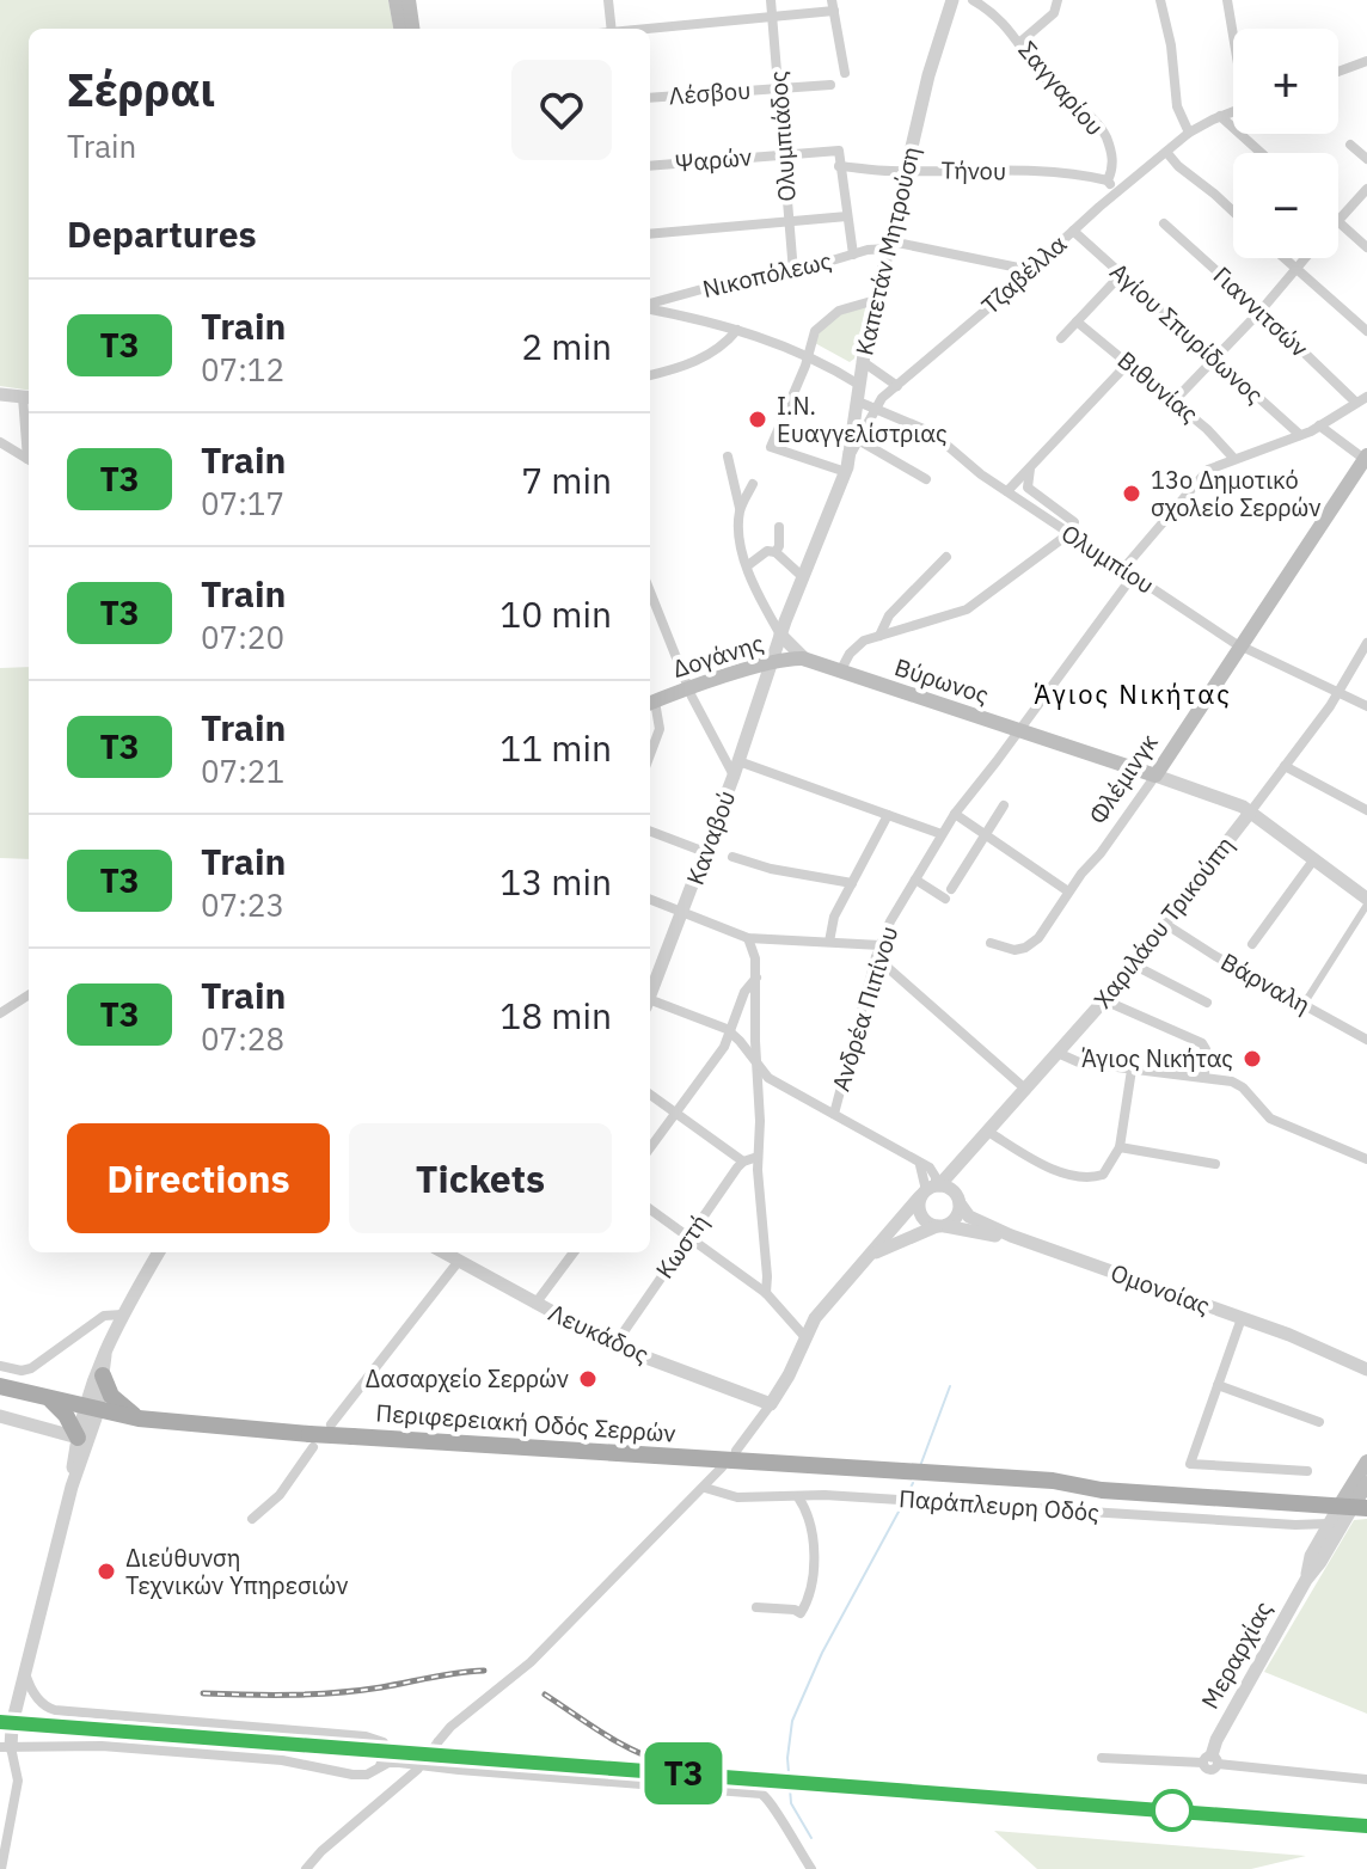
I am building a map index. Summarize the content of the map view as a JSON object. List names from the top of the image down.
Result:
{
  "streets": {
    "main road": [
      "Δογάνης",
      "Βύρωνος",
      "Φλέμινγκ",
      "Περιφερειακή Οδός Σερρών",
      "Μεραρχίας"
    ],
    "street": [
      "Σαγγαρίου",
      "Λέσβου",
      "Ολυμπιάδος",
      "Ψαρών",
      "Τήνου",
      "Καπετάν Μητρούση",
      "Νικοπόλεως",
      "Τζαβέλλα",
      "Γιαννιτσών",
      "Αγίου Σπυρίδωνος",
      "Βιθυνίας",
      "Ολυμπίου",
      "Καναβού",
      "Χαριλάου Τρικούπη",
      "Βάρναλη",
      "Ανδρέα Πιπίνου",
      "Κωστή",
      "Ομονοίας",
      "Λευκάδος",
      "Παράπλευρη Οδός"
    ]
  },
  "crossings": [
    ["Σαγγαρίου", "Τήνου"],
    ["Σαγγαρίου", "Τζαβέλλα"],
    ["Λέσβου", "Ολυμπιάδος"],
    ["Ολυμπιάδος", "Ψαρών"],
    ["Ολυμπιάδος", "Νικοπόλεως"],
    ["Ψαρών", "Τήνου"],
    ["Τήνου", "Καπετάν Μητρούση"],
    ["Καπετάν Μητρούση", "Νικοπόλεως"],
    ["Καπετάν Μητρούση", "Τζαβέλλα"],
    ["Καπετάν Μητρούση", "Ολυμπίου"],
    ["Καπετάν Μητρούση", "Δογάνης"],
    ["Καπετάν Μητρούση", "Καναβού"],
    ["Τζαβέλλα", "Αγίου Σπυρίδωνος"],
    ["Τζαβέλλα", "Ολυμπίου"],
    ["Γιαννιτσών", "Ανδρέα Πιπίνου"],
    ["Αγίου Σπυρίδωνος", "Ανδρέα Πιπίνου"],
    ["Βιθυνίας", "Ανδρέα Πιπίνου"],
    ["Ολυμπίου", "Φλέμινγκ"],
    ["Ολυμπίου", "Χαριλάου Τρικούπη"],
    ["Ολυμπίου", "Ανδρέα Πιπίνου"],
    ["Δογάνης", "Βύρωνος"],
    ["Δογάνης", "Καναβού"],
    ["Βύρωνος", "Φλέμινγκ"],
    ["Βύρωνος", "Χαριλάου Τρικούπη"],
    ["Βύρωνος", "Ανδρέα Πιπίνου"],
    ["Χαριλάου Τρικούπη", "Βάρναλη"],
    ["Χαριλάου Τρικούπη", "Ομονοίας"],
    ["Χαριλάου Τρικούπη", "Λευκάδος"],
    ["Κωστή", "Λευκάδος"],
    ["Περιφερειακή Οδός Σερρών", "Μεραρχίας"],
    ["Παράπλευρη Οδός", "Μεραρχίας"]
  ],
  "districts": ["Άγιος Νικήτας"],
  "places": [
    "Ι.Ν. Ευαγγελίστριας",
    "13ο Δημοτικό σχολείο Σερρών",
    "Άγιος Νικήτας",
    "Δασαρχείο Σερρών",
    "Διεύθυνση Τεχνικών Υπηρεσιών"
  ],
  "page": {
    "on_map": "T3",
    "map_buttons": ["+", "−"],
    "heading": [
      ["Σέρραι", "Train"],
      "Departures"
    ],
    "list": [
      {
        "mark": "T3",
        "name": "Train",
        "note": "07:12",
        "value": "2 min"
      },
      {
        "mark": "T3",
        "name": "Train",
        "note": "07:17",
        "value": "7 min"
      },
      {
        "mark": "T3",
        "name": "Train",
        "note": "07:20",
        "value": "10 min"
      },
      {
        "mark": "T3",
        "name": "Train",
        "note": "07:21",
        "value": "11 min"
      },
      {
        "mark": "T3",
        "name": "Train",
        "note": "07:23",
        "value": "13 min"
      },
      {
        "mark": "T3",
        "name": "Train",
        "note": "07:28",
        "value": "18 min"
      }
    ],
    "buttons": ["Directions", "Tickets"]
  }
}
